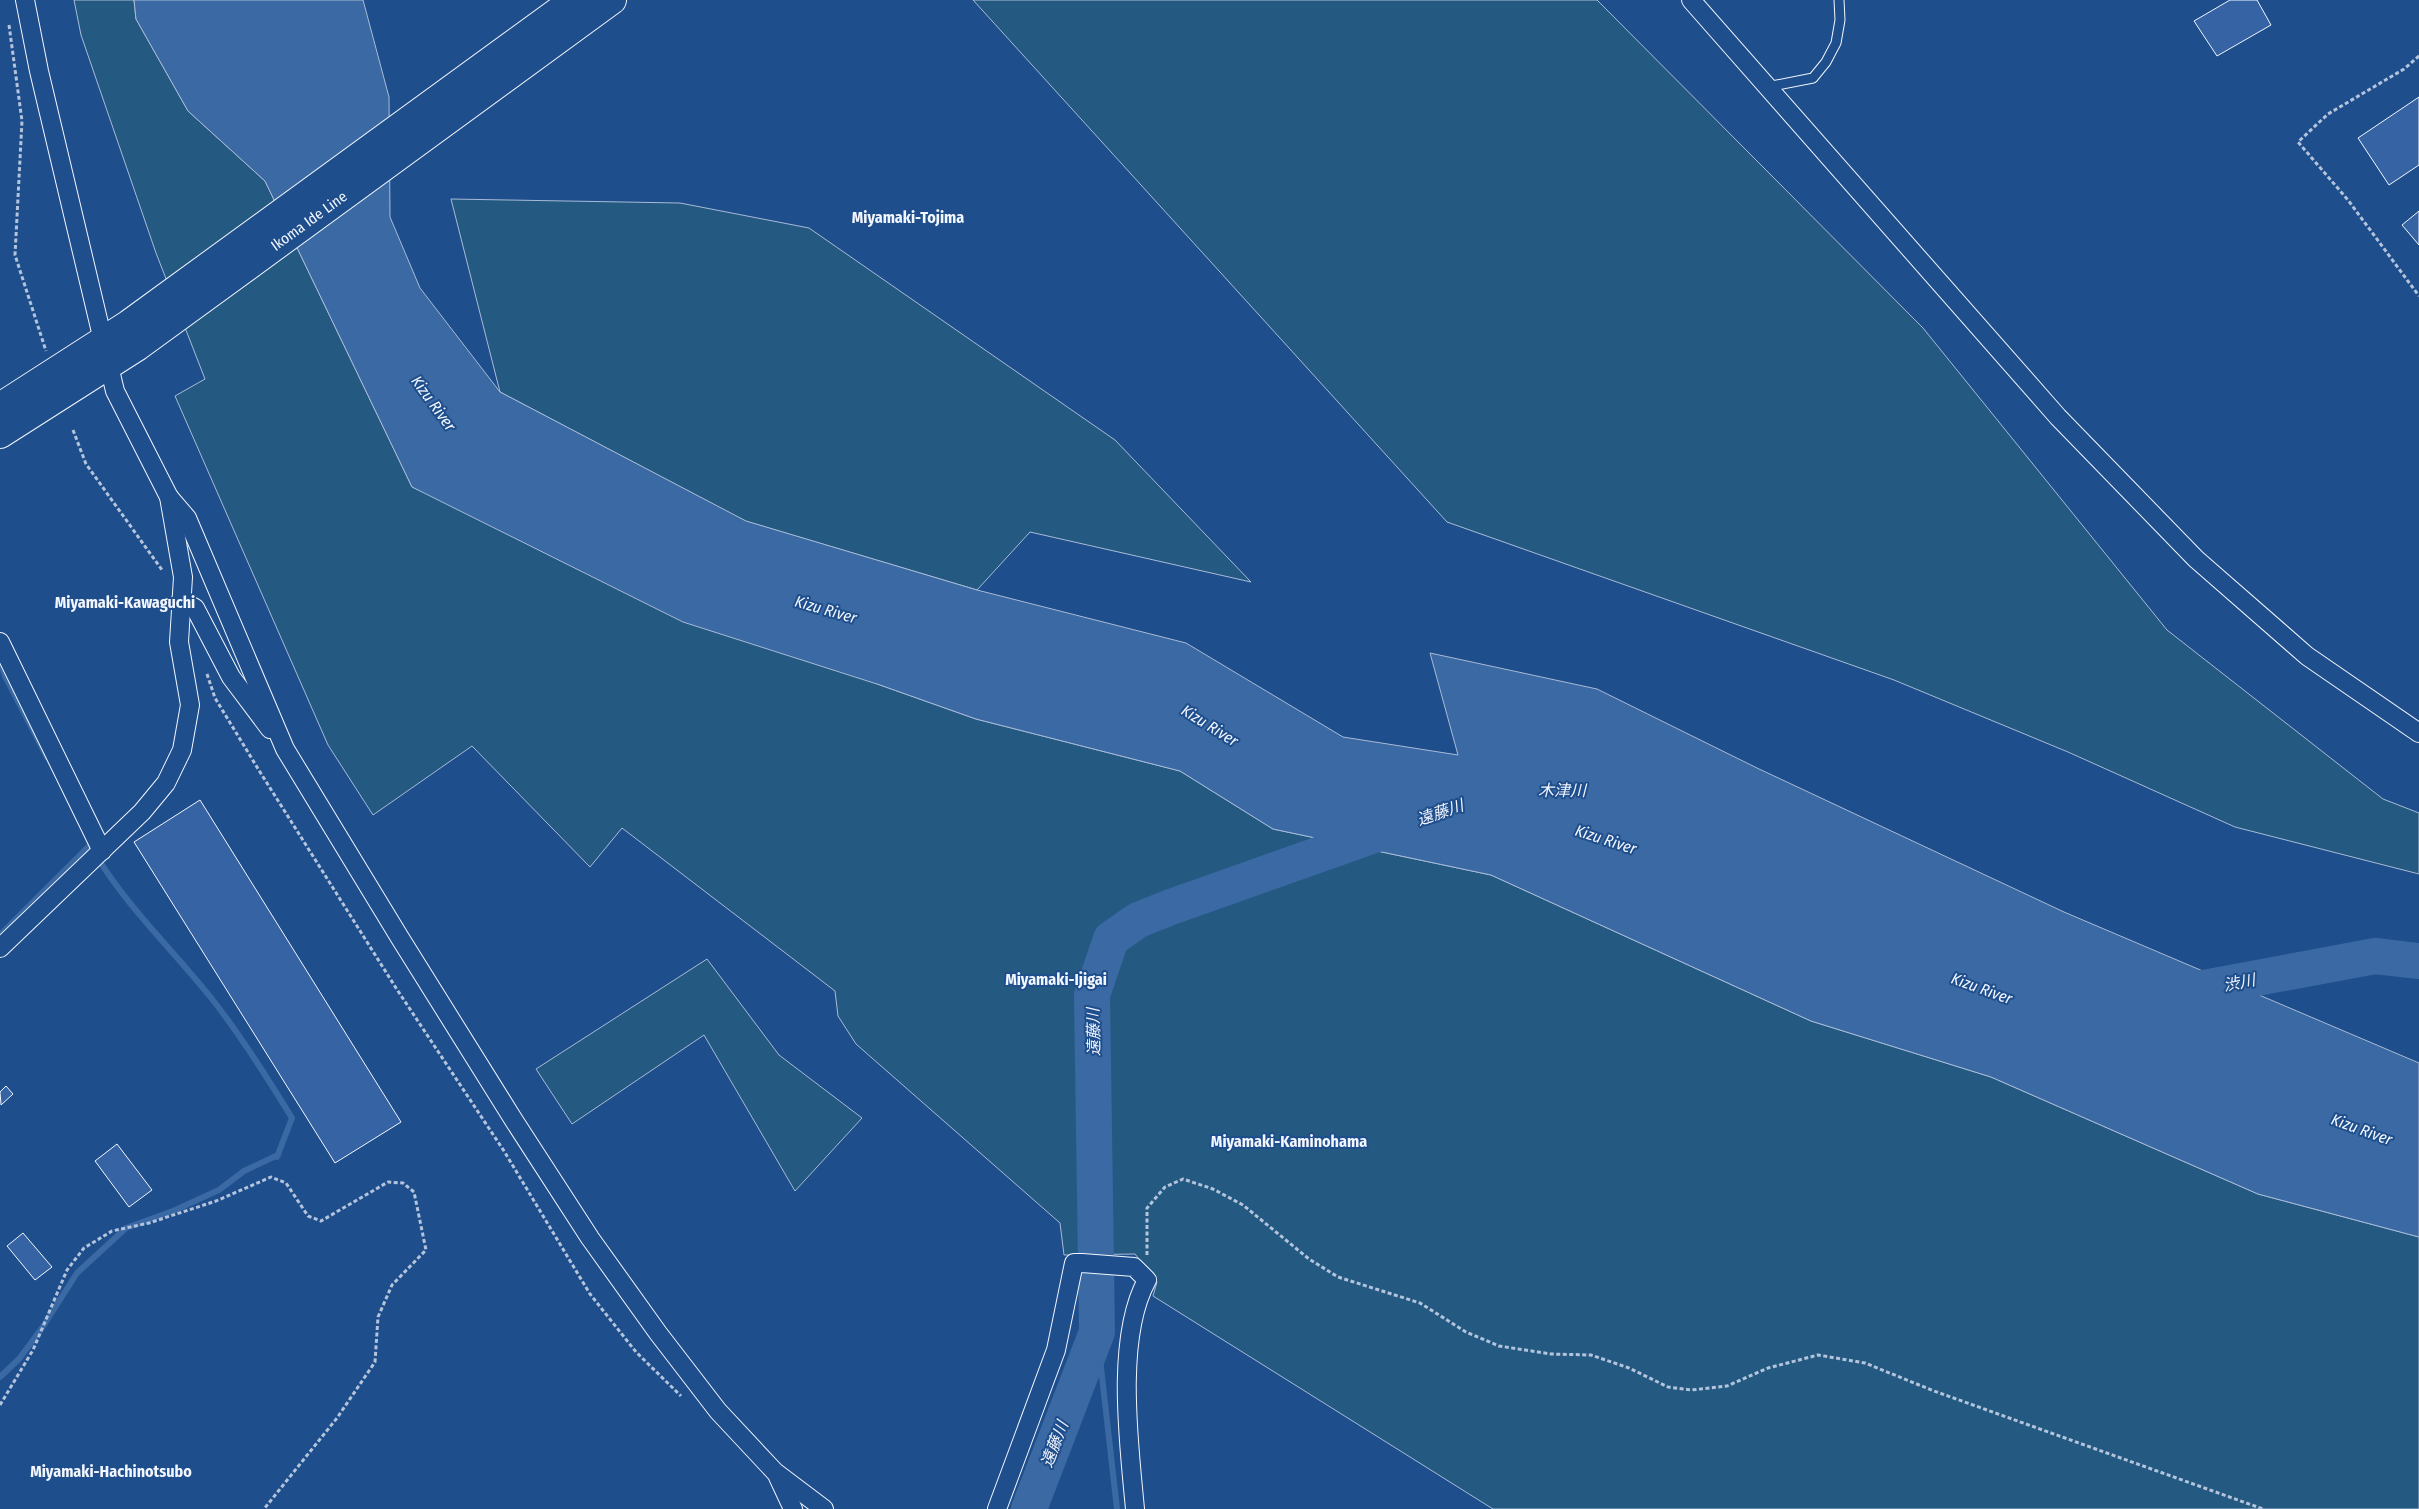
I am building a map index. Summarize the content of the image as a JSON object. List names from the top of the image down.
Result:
{
  "streets": {
    "main road": ["Ikoma Ide Line"]
  },
  "districts": [
    "Miyamaki-Tojima",
    "Miyamaki-Kawaguchi",
    "Miyamaki-Ijigai",
    "Miyamaki-Kaminohama",
    "Miyamaki-Hachinotsubo"
  ],
  "water": [
    "Kizu River",
    "木津川",
    "遠藤川",
    "渋川"
  ]
}
